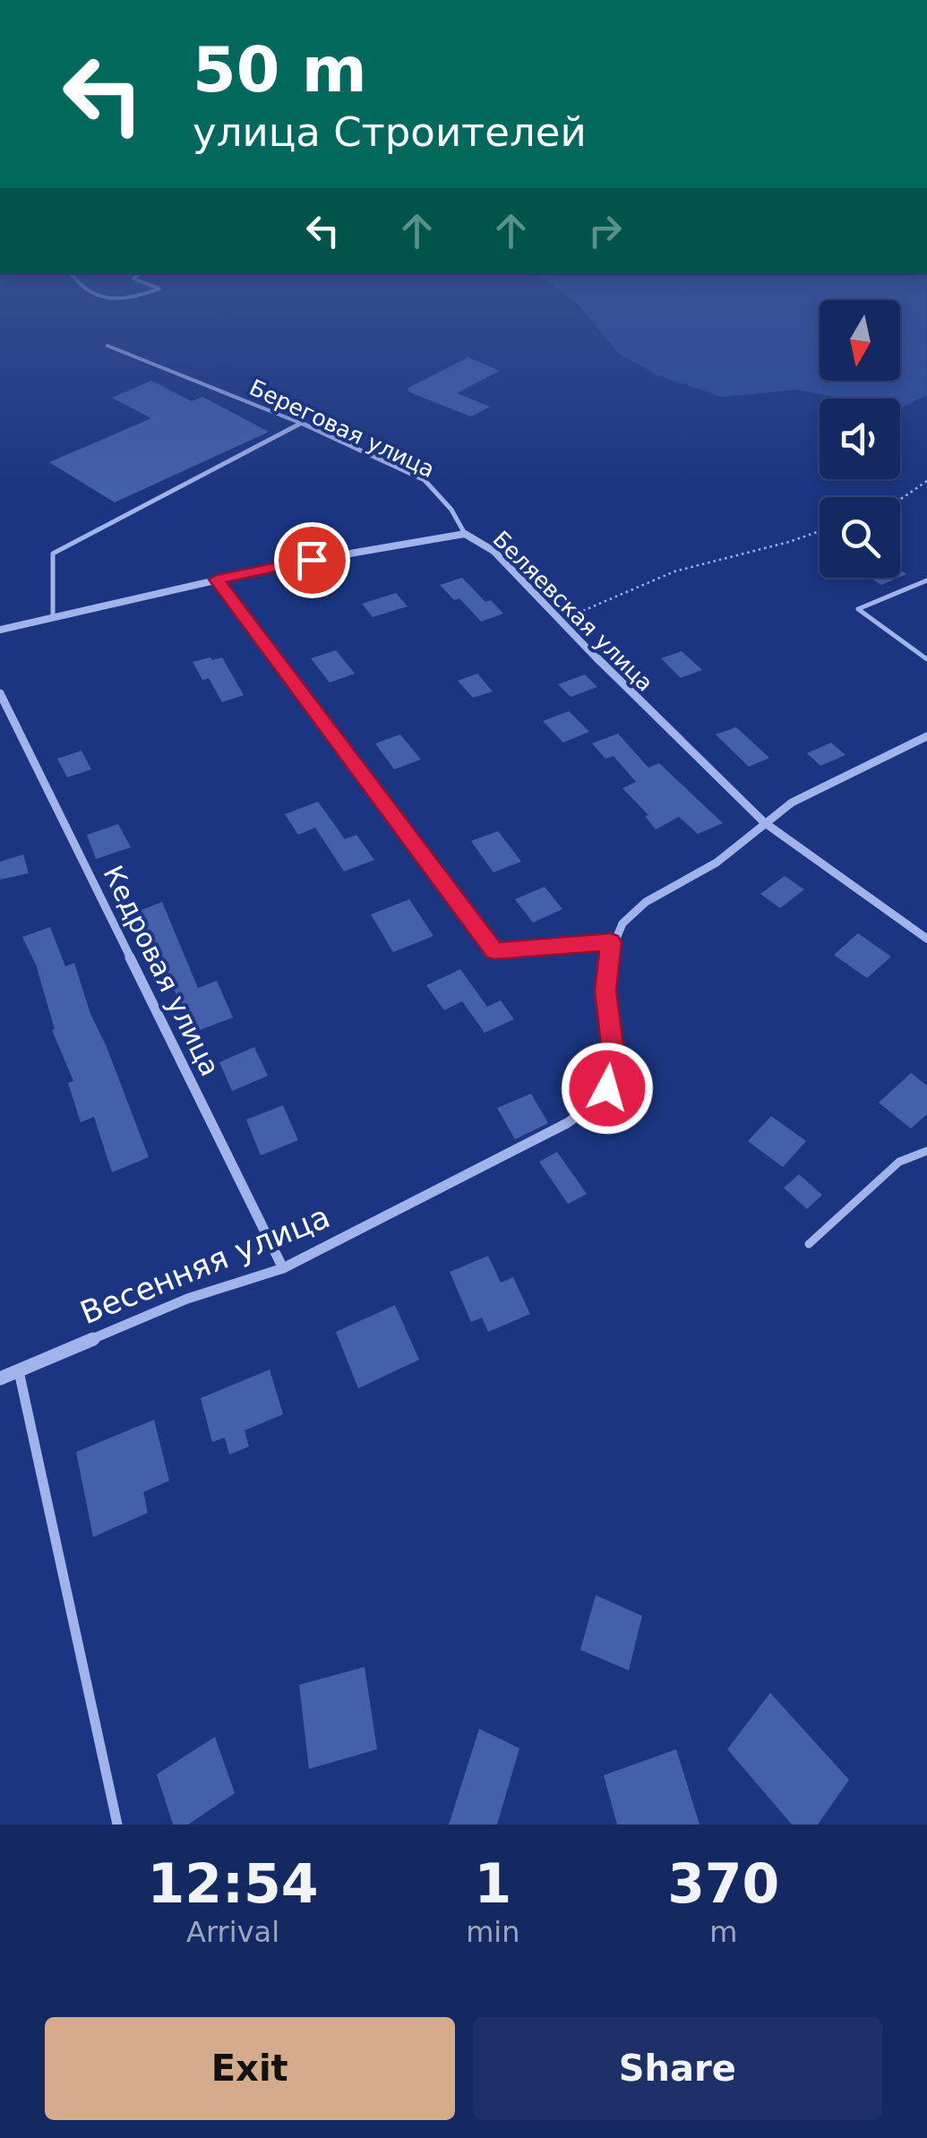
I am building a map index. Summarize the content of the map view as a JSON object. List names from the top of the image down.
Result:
{
  "streets": {
    "street": ["Беляевская улица", "Кедровая улица", "Весенняя улица"],
    "lane": ["Береговая улица"]
  },
  "crossings": [
    ["Береговая улица", "Беляевская улица"],
    ["Кедровая улица", "Весенняя улица"]
  ],
  "north": "bottom",
  "page": {
    "turn": ["50 m", "улица Строителей"],
    "eta": [
      "12:54",
      "Arrival",
      "1",
      "min",
      "370",
      "m"
    ],
    "buttons": ["Exit", "Share"]
  }
}
